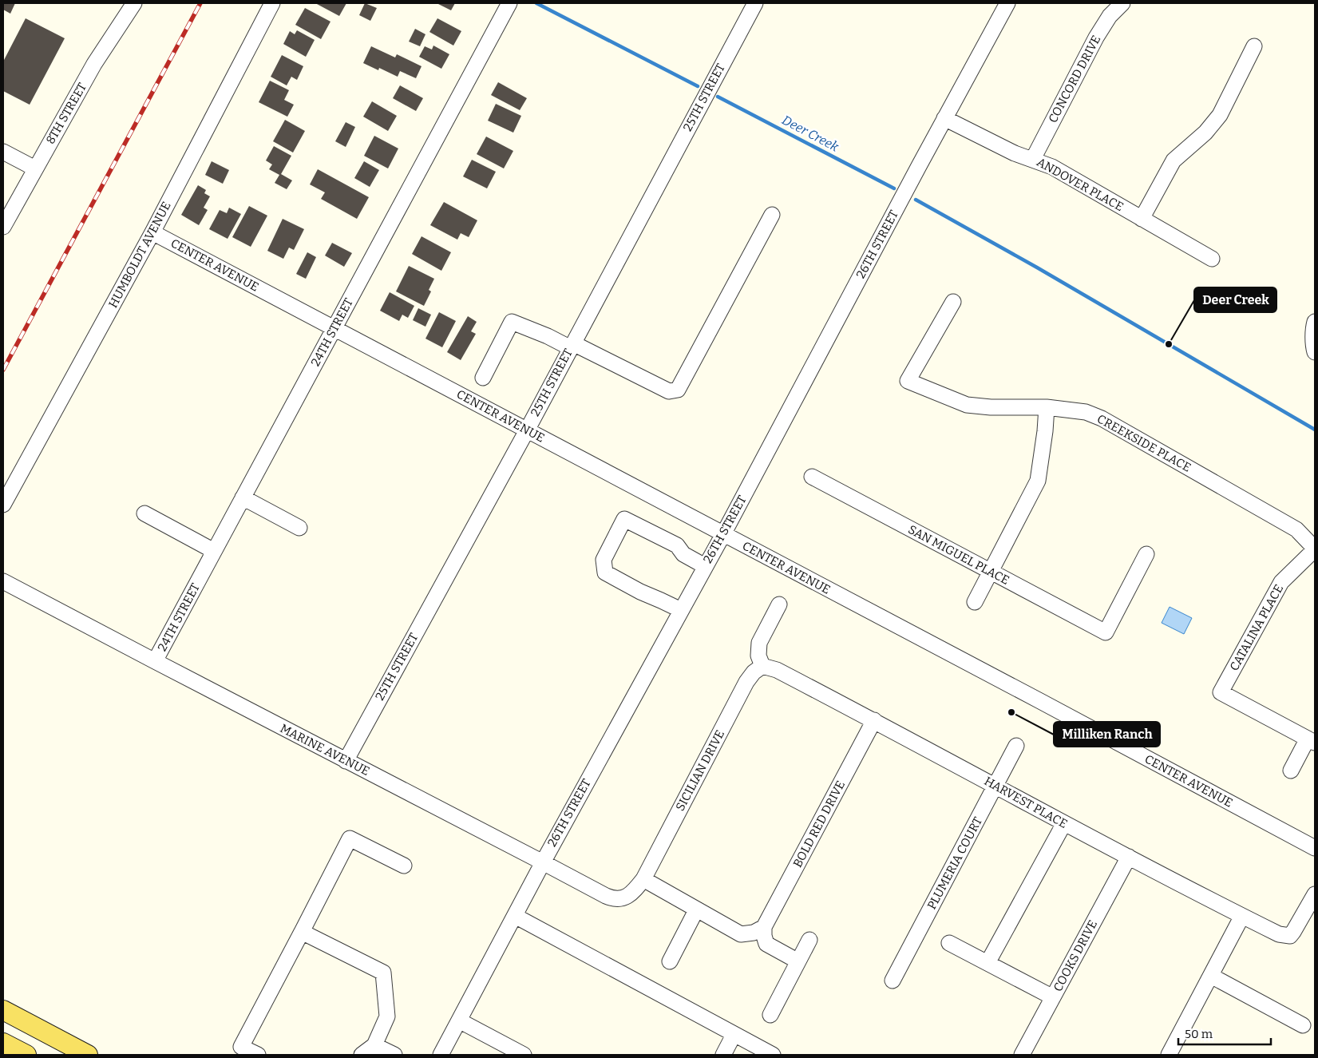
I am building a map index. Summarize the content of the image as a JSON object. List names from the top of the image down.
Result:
{
  "streets": {
    "street": [
      "CONCORD DRIVE",
      "25TH STREET",
      "8TH STREET",
      "ANDOVER PLACE",
      "26TH STREET",
      "HUMBOLDT AVENUE",
      "CENTER AVENUE",
      "24TH STREET",
      "CREEKSIDE PLACE",
      "SAN MIGUEL PLACE",
      "CATALINA PLACE",
      "MARINE AVENUE",
      "SICILIAN DRIVE",
      "HARVEST PLACE",
      "BOLD RED DRIVE",
      "PLUMERIA COURT",
      "COOKS DRIVE"
    ]
  },
  "crossings": [
    ["CONCORD DRIVE", "ANDOVER PLACE"],
    ["25TH STREET", "CENTER AVENUE"],
    ["25TH STREET", "MARINE AVENUE"],
    ["ANDOVER PLACE", "26TH STREET"],
    ["26TH STREET", "CENTER AVENUE"],
    ["26TH STREET", "MARINE AVENUE"],
    ["HUMBOLDT AVENUE", "CENTER AVENUE"],
    ["CENTER AVENUE", "24TH STREET"],
    ["24TH STREET", "MARINE AVENUE"],
    ["CREEKSIDE PLACE", "CATALINA PLACE"],
    ["MARINE AVENUE", "SICILIAN DRIVE"],
    ["SICILIAN DRIVE", "HARVEST PLACE"],
    ["HARVEST PLACE", "BOLD RED DRIVE"],
    ["HARVEST PLACE", "PLUMERIA COURT"],
    ["HARVEST PLACE", "COOKS DRIVE"]
  ],
  "water": ["Deer Creek"],
  "places": ["Deer Creek", "Milliken Ranch"],
  "scale_bar": "50 m"
}
